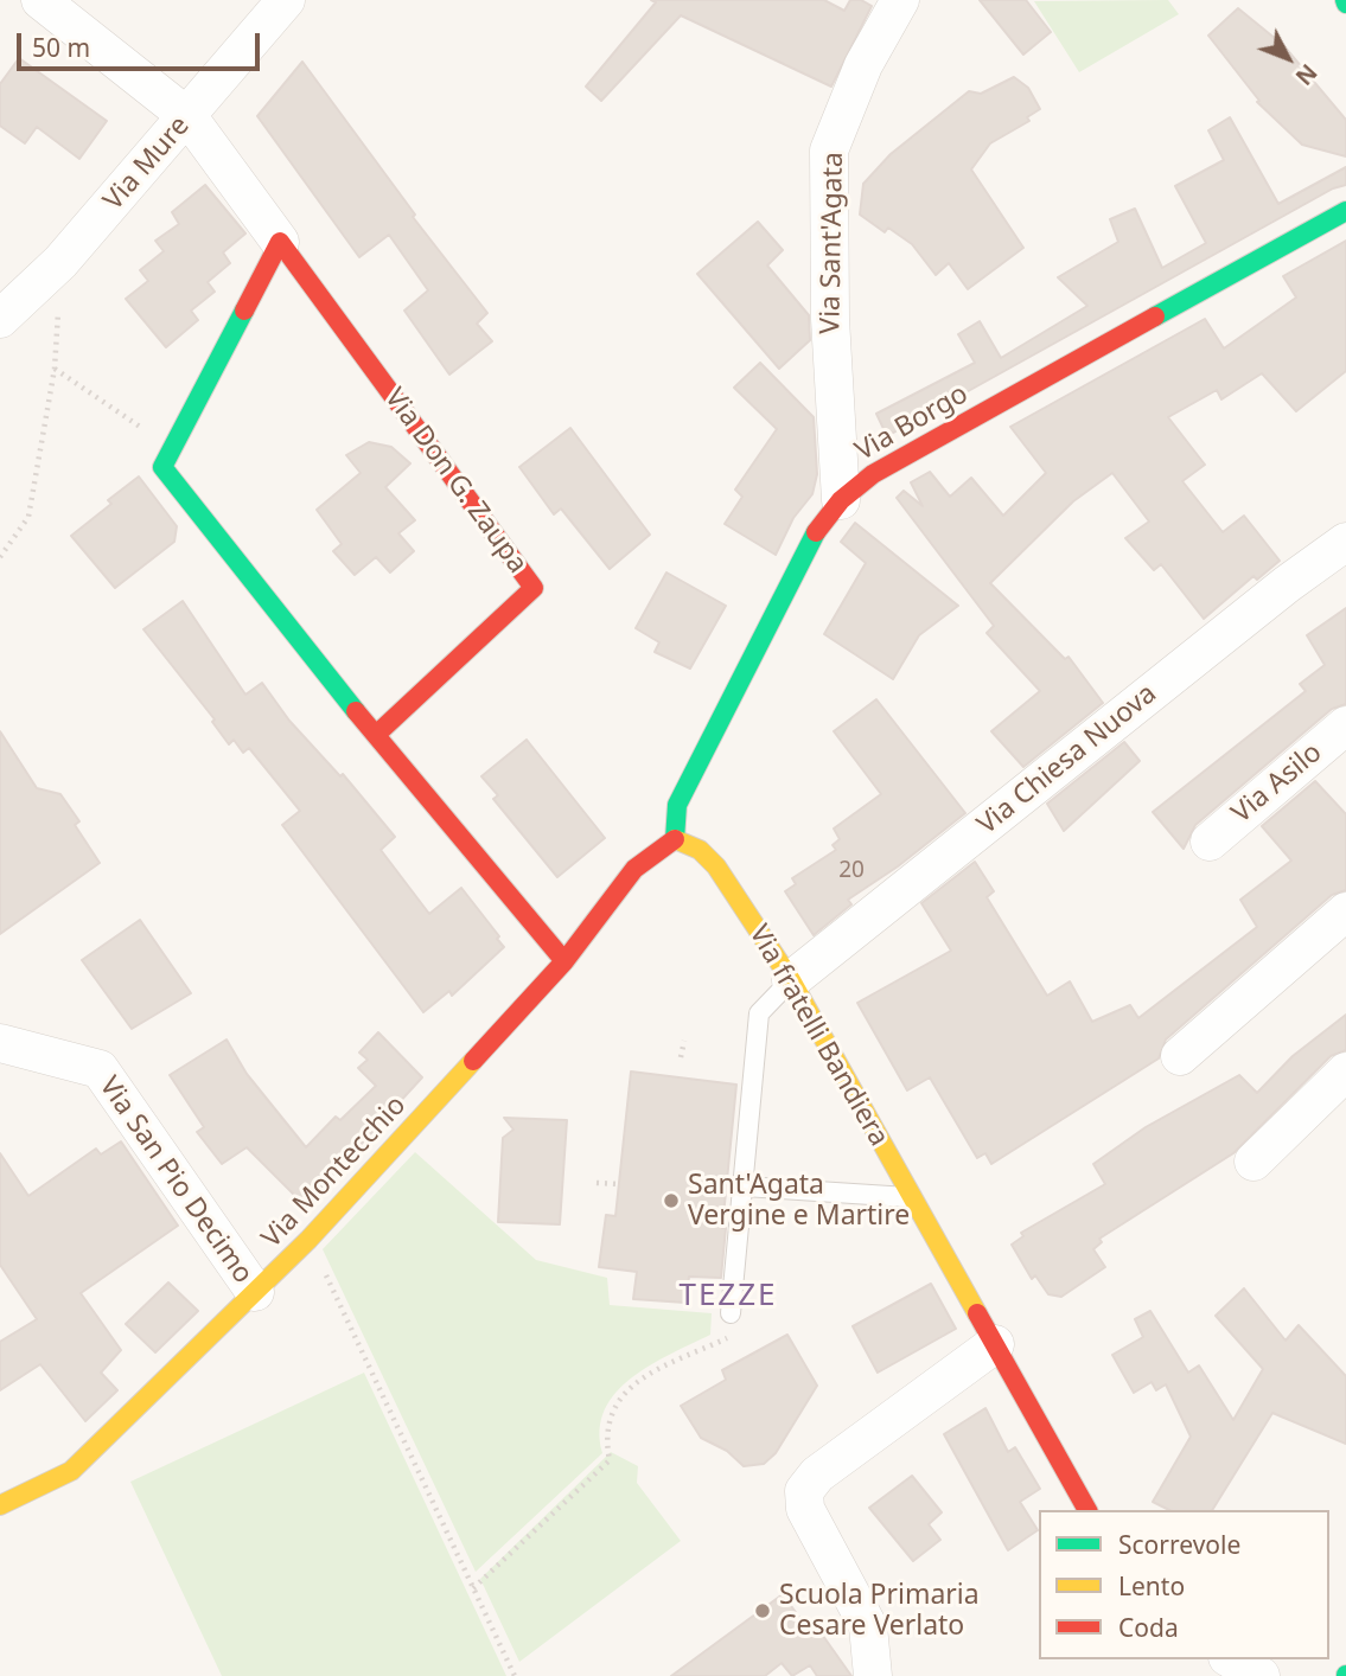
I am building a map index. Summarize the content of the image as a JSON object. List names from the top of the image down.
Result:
{
  "streets": {
    "street": [
      "Via Mure",
      "Via Sant'Agata",
      "Via Borgo",
      "Via Don G. Zaupa",
      "Via Chiesa Nuova",
      "Via Asilo",
      "Via fratelli Bandiera",
      "Via Montecchio",
      "Via San Pio Decimo"
    ]
  },
  "crossings": [
    ["Via Mure", "Via Don G. Zaupa"],
    ["Via Sant'Agata", "Via Borgo"],
    ["Via Borgo", "Via fratelli Bandiera"],
    ["Via Borgo", "Via Montecchio"],
    ["Via Chiesa Nuova", "Via fratelli Bandiera"],
    ["Via fratelli Bandiera", "Via Montecchio"],
    ["Via Montecchio", "Via San Pio Decimo"]
  ],
  "districts": ["TEZZE"],
  "places": ["Sant'Agata Vergine e Martire", "Scuola Primaria Cesare Verlato"],
  "house_numbers": ["20"],
  "legend": ["Scorrevole", "Lento", "Coda"],
  "scale_bar": "50 m",
  "north": "bottom right"
}
